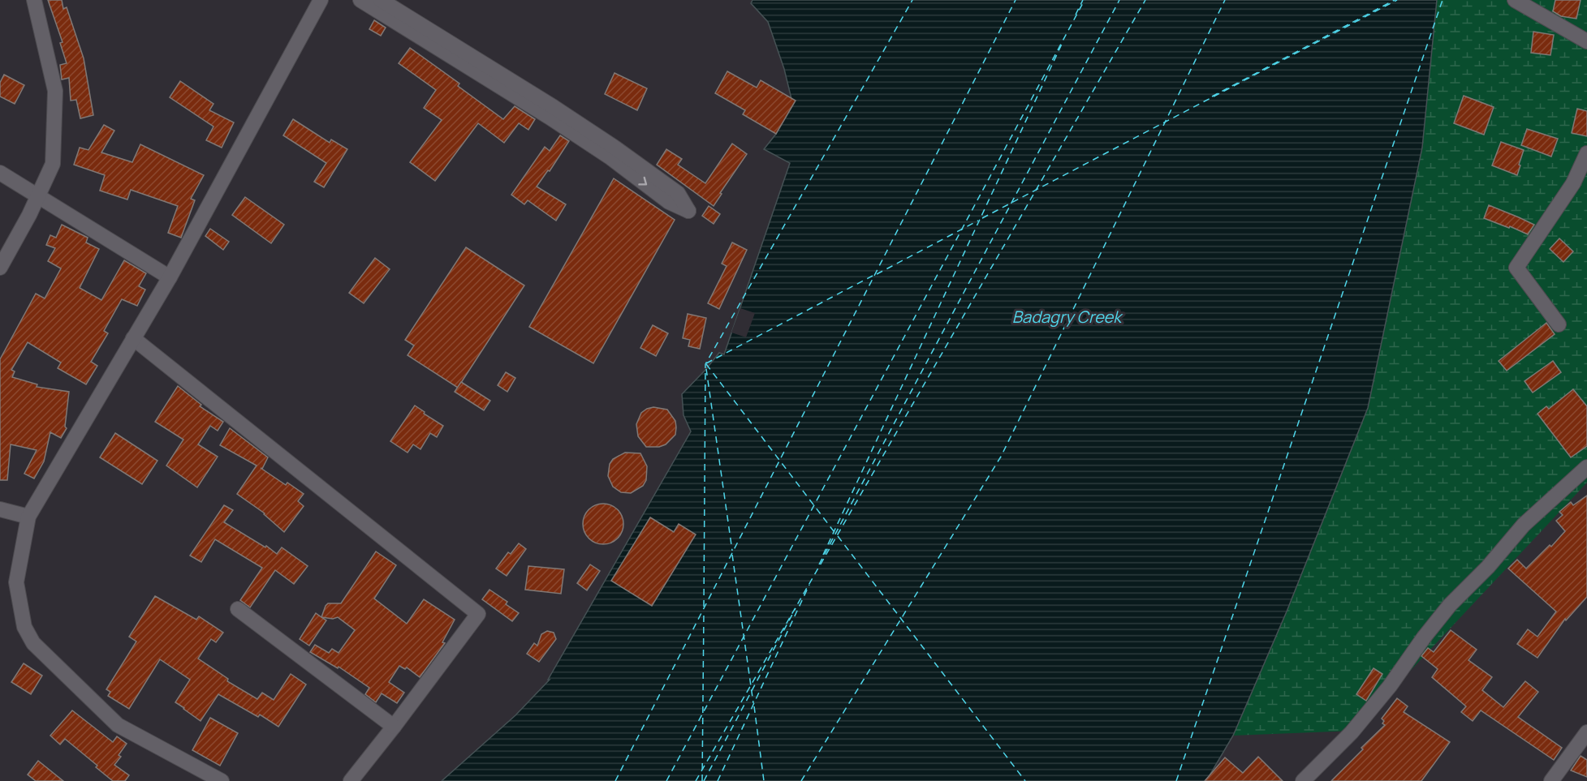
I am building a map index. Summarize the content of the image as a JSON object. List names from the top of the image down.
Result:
{
  "water": ["Badagry Creek"]
}
